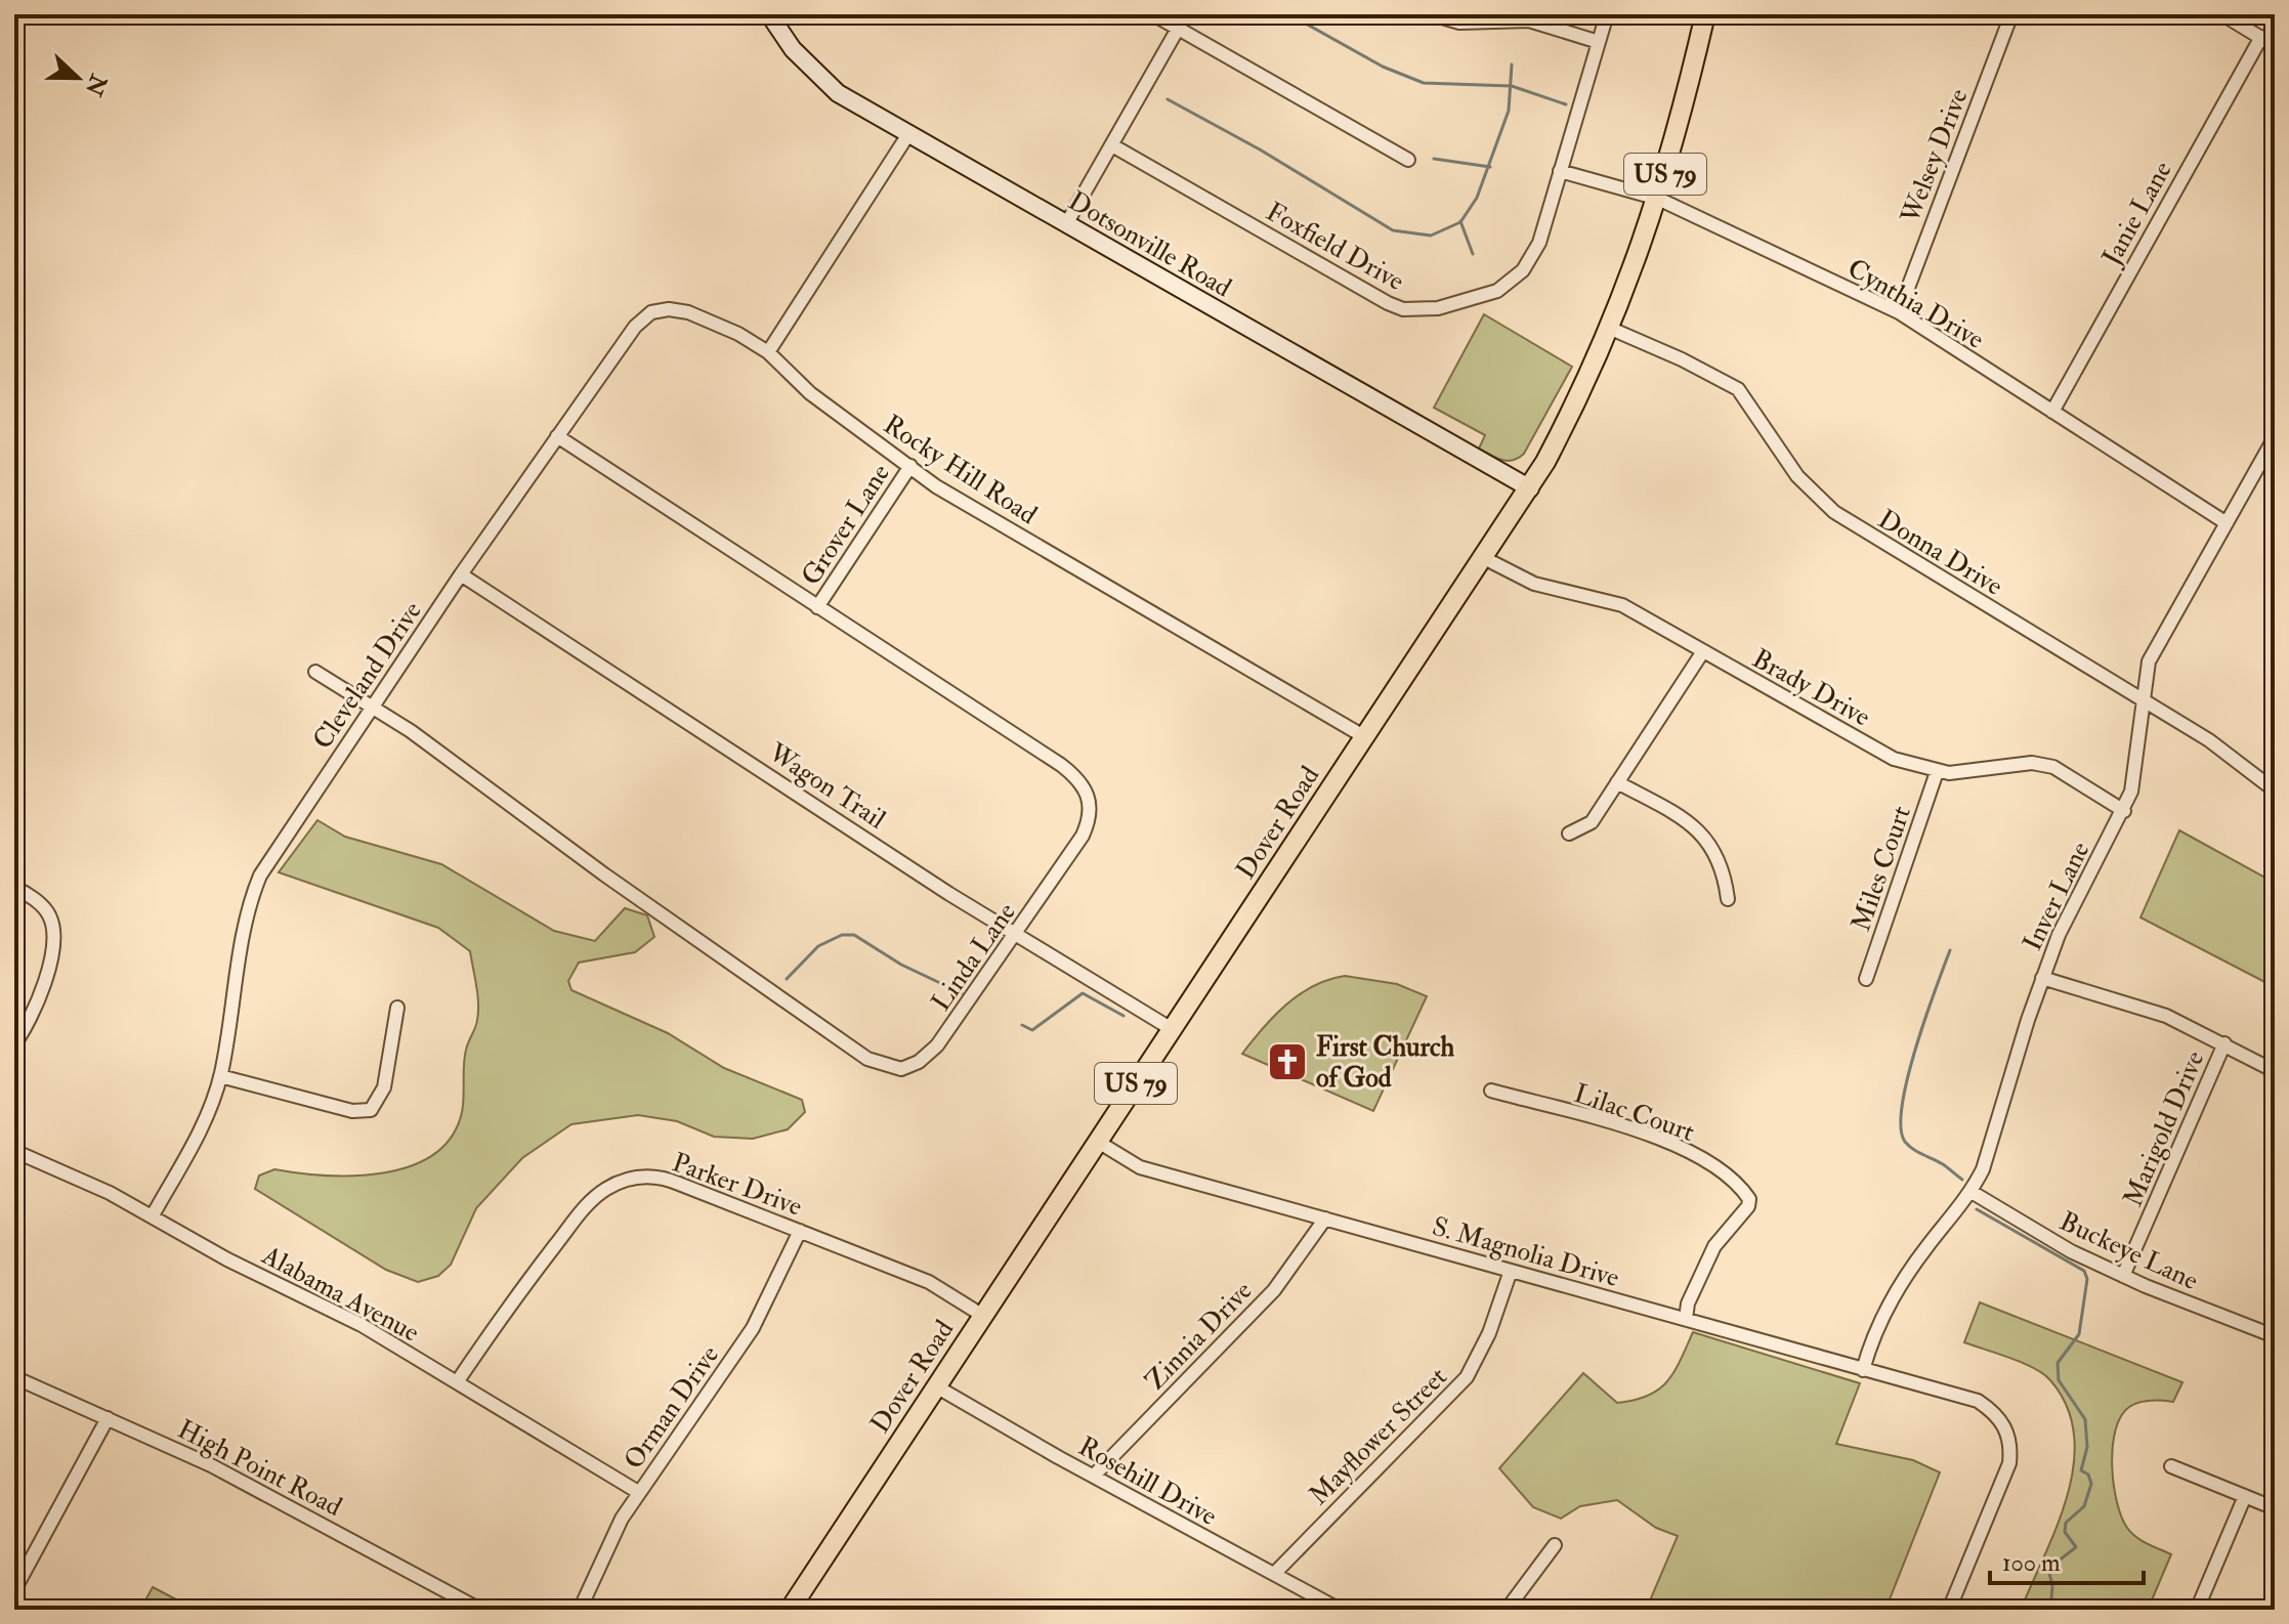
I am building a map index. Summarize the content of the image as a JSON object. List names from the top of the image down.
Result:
{
  "streets": {
    "main road": ["US 79", "Dotsonville Road", "Dover Road"],
    "street": [
      "Welsey Drive",
      "Janie Lane",
      "Foxfield Drive",
      "Cynthia Drive",
      "Rocky Hill Road",
      "Grover Lane",
      "Donna Drive",
      "Cleveland Drive",
      "Brady Drive",
      "Wagon Trail",
      "Miles Court",
      "Inver Lane",
      "Linda Lane",
      "Lilac Court",
      "Marigold Drive",
      "Parker Drive",
      "Buckeye Lane",
      "S. Magnolia Drive",
      "Alabama Avenue",
      "Zinnia Drive",
      "Orman Drive",
      "Mayflower Street",
      "High Point Road",
      "Rosehill Drive"
    ]
  },
  "crossings": [
    ["Welsey Drive", "Cynthia Drive"],
    ["Janie Lane", "Cynthia Drive"],
    ["Dotsonville Road", "Dover Road"],
    ["Foxfield Drive", "Cynthia Drive"],
    ["Cynthia Drive", "Dover Road"],
    ["Cynthia Drive", "Inver Lane"],
    ["Rocky Hill Road", "Grover Lane"],
    ["Rocky Hill Road", "Cleveland Drive"],
    ["Rocky Hill Road", "Dover Road"],
    ["Grover Lane", "Linda Lane"],
    ["Donna Drive", "Dover Road"],
    ["Donna Drive", "Inver Lane"],
    ["Cleveland Drive", "Wagon Trail"],
    ["Cleveland Drive", "Linda Lane"],
    ["Cleveland Drive", "Alabama Avenue"],
    ["Brady Drive", "Dover Road"],
    ["Brady Drive", "Miles Court"],
    ["Brady Drive", "Inver Lane"],
    ["Wagon Trail", "Dover Road"],
    ["Wagon Trail", "Linda Lane"],
    ["Dover Road", "Parker Drive"],
    ["Dover Road", "S. Magnolia Drive"],
    ["Dover Road", "Rosehill Drive"],
    ["Inver Lane", "Buckeye Lane"],
    ["Inver Lane", "S. Magnolia Drive"],
    ["Lilac Court", "S. Magnolia Drive"],
    ["Marigold Drive", "Buckeye Lane"],
    ["Parker Drive", "Alabama Avenue"],
    ["Parker Drive", "Orman Drive"],
    ["S. Magnolia Drive", "Zinnia Drive"],
    ["S. Magnolia Drive", "Mayflower Street"],
    ["Alabama Avenue", "Orman Drive"],
    ["Zinnia Drive", "Rosehill Drive"],
    ["Mayflower Street", "Rosehill Drive"]
  ],
  "places": {
    "church": ["First Church of God"]
  },
  "scale_bar": "100 m",
  "north": "right"
}
